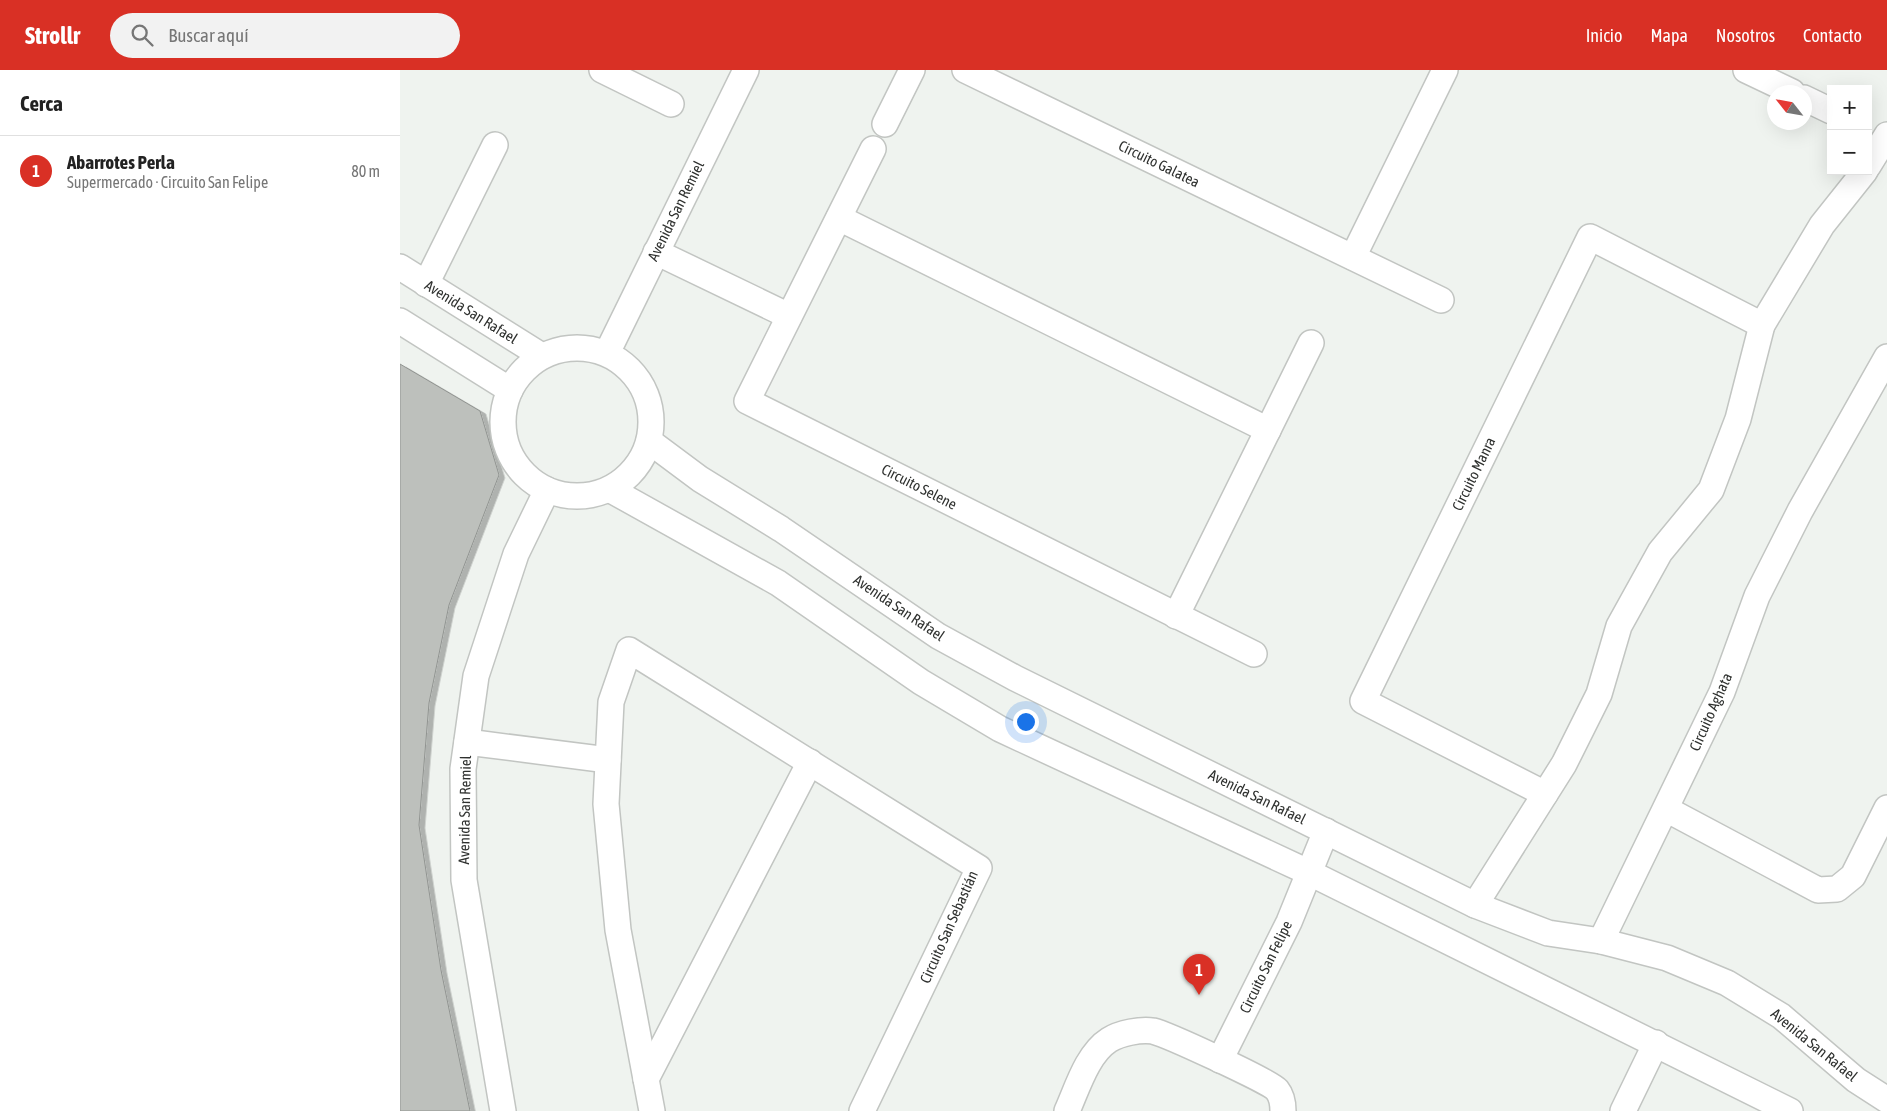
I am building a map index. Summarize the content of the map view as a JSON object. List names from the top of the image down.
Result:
{
  "streets": {
    "street": [
      "Circuito Galatea",
      "Avenida San Remiel",
      "Avenida San Rafael",
      "Circuito Manra",
      "Circuito Selene",
      "Circuito Aghata",
      "Circuito San Sebastián",
      "Circuito San Felipe"
    ]
  },
  "crossings": [
    ["Avenida San Remiel", "Avenida San Rafael"],
    ["Avenida San Rafael", "Circuito Aghata"],
    ["Avenida San Rafael", "Circuito San Felipe"]
  ],
  "north": "top left",
  "page": {
    "header": "Strollr",
    "search": "Buscar aquí",
    "nav": [
      "Inicio",
      "Mapa",
      "Nosotros",
      "Contacto"
    ],
    "heading": "Cerca",
    "map_buttons": ["+", "−"],
    "list": [
      {
        "mark": "1",
        "name": "Abarrotes Perla",
        "note": "Supermercado · Circuito San Felipe",
        "value": "80 m"
      }
    ],
    "pins": "1"
  }
}
